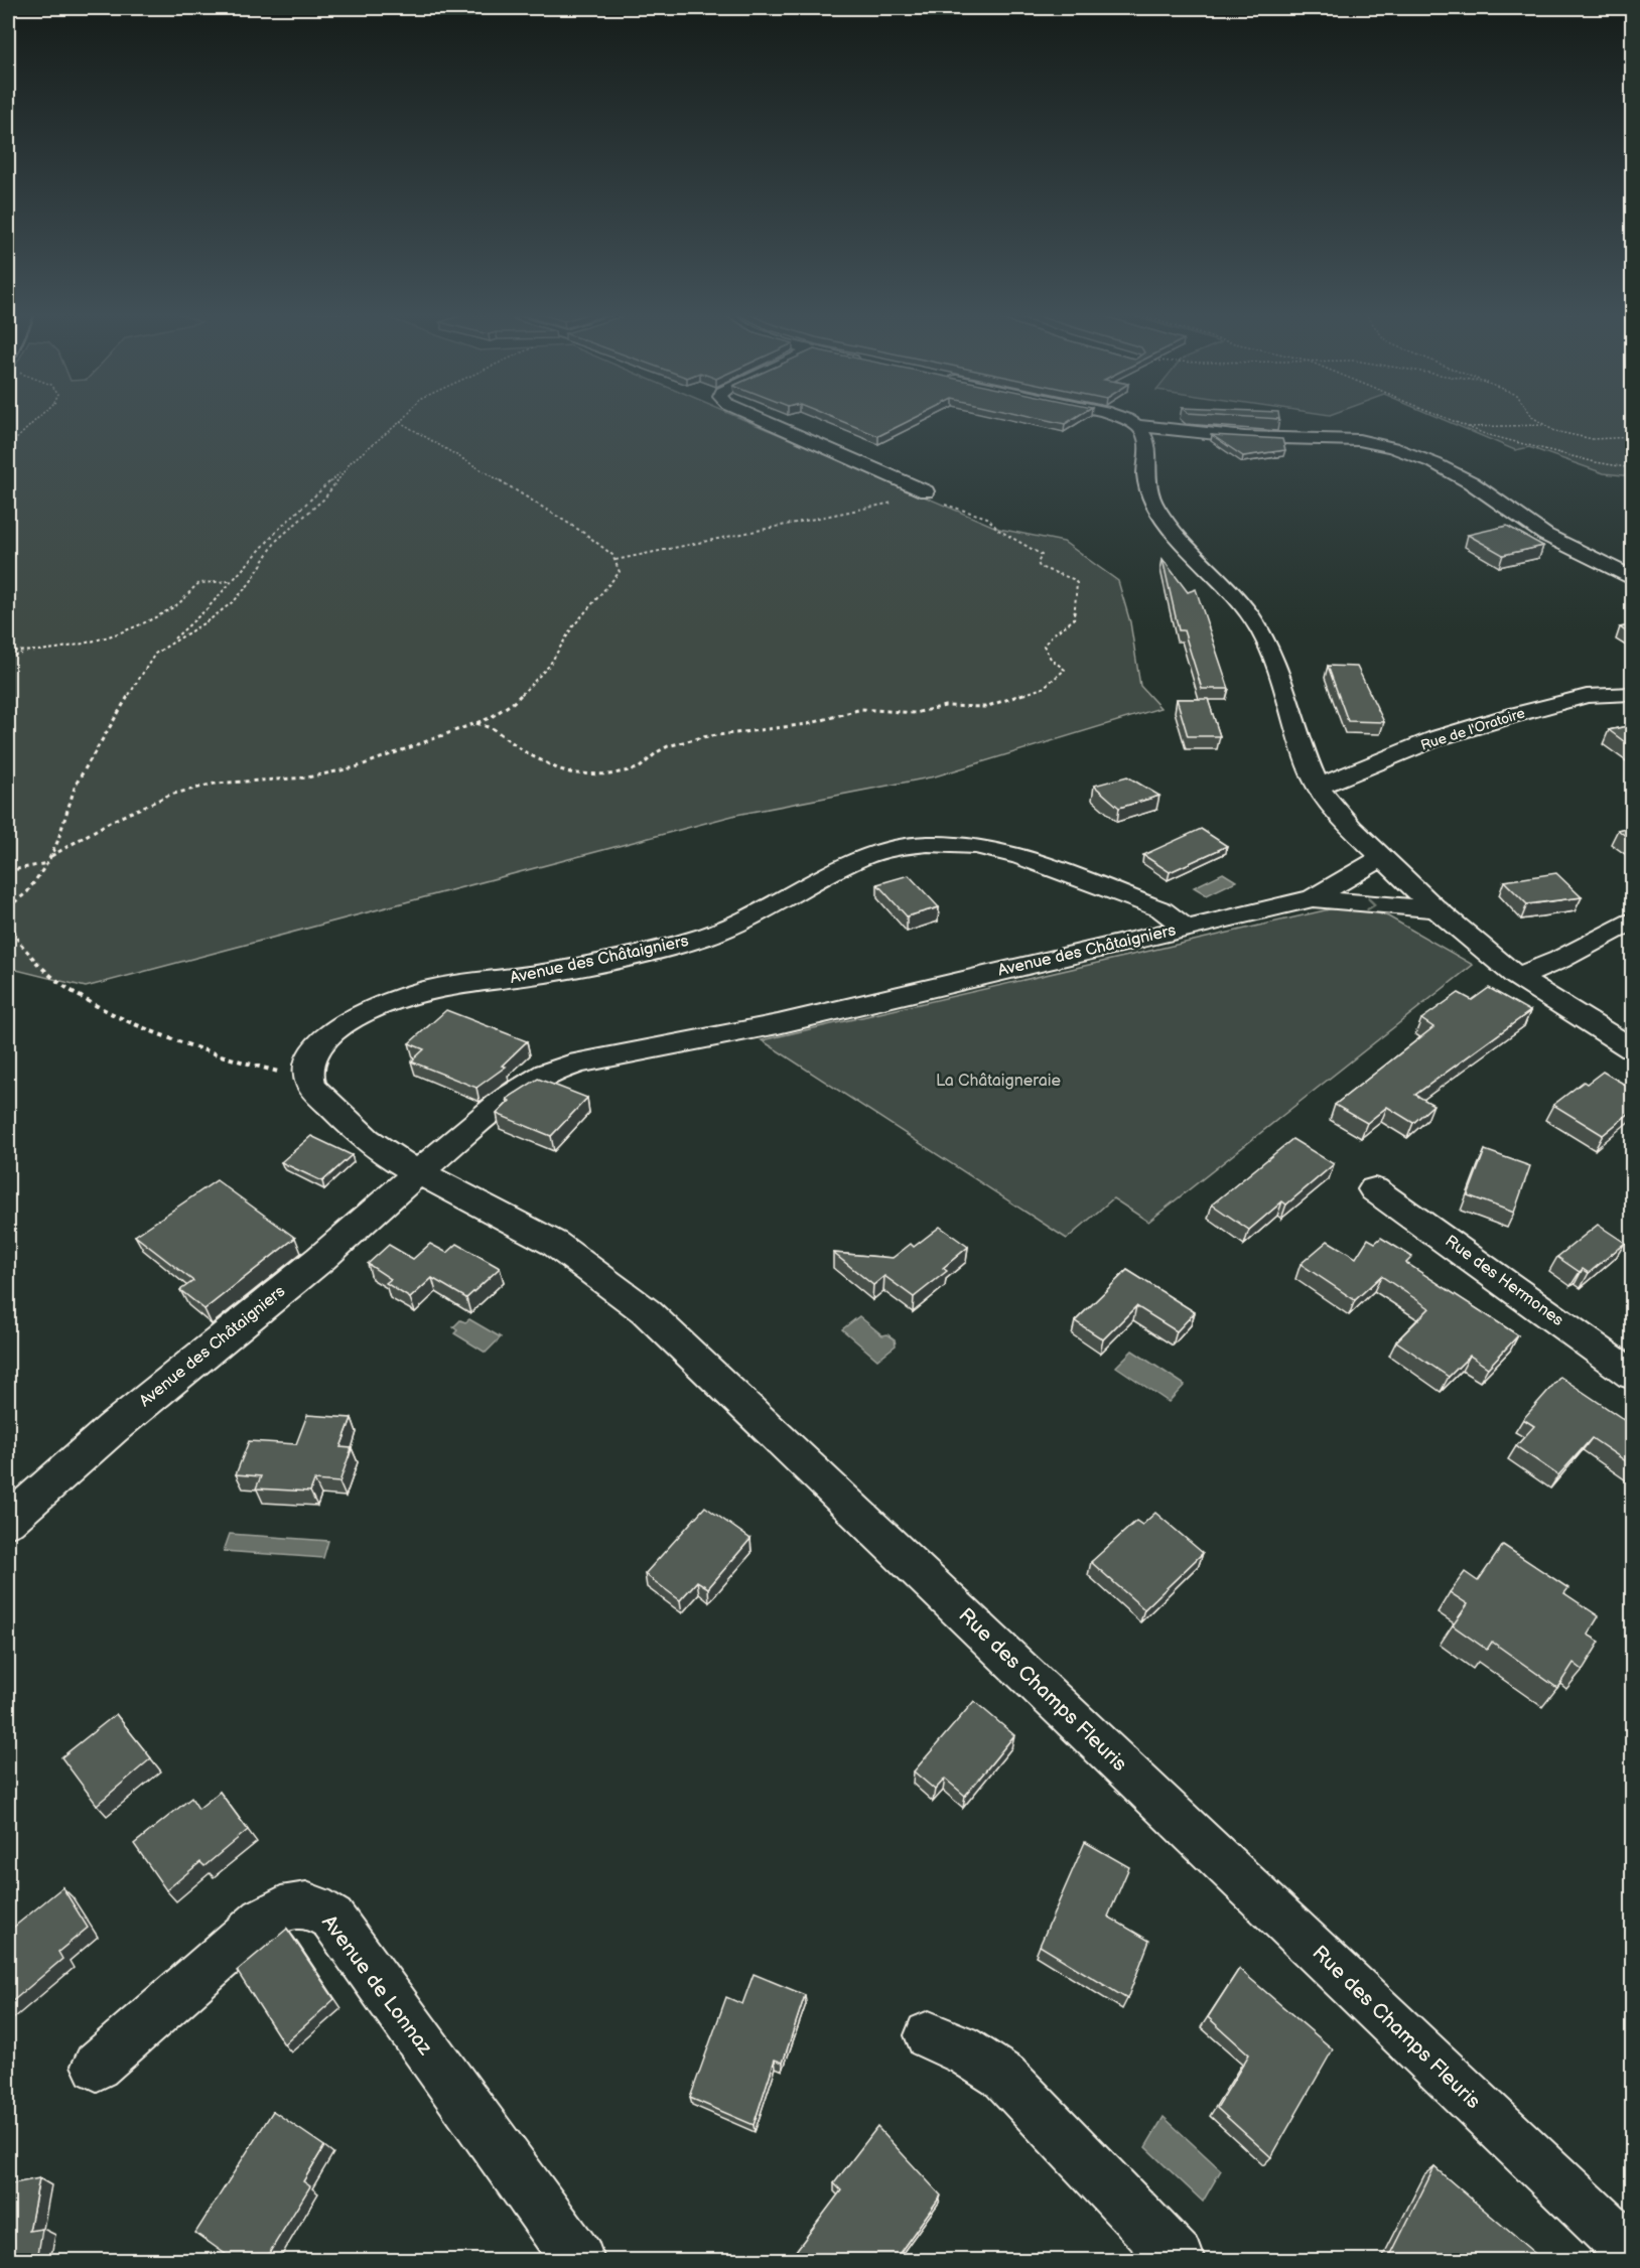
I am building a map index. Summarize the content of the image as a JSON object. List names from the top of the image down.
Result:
{
  "streets": {
    "street": [
      "Rue de l'Oratoire",
      "Avenue des Châtaigniers",
      "Rue des Hermones",
      "Rue des Champs Fleuris",
      "Avenue de Lonnaz"
    ]
  },
  "crossings": [
    ["Avenue des Châtaigniers", "Rue des Champs Fleuris"]
  ],
  "parks": ["La Châtaigneraie"]
}
